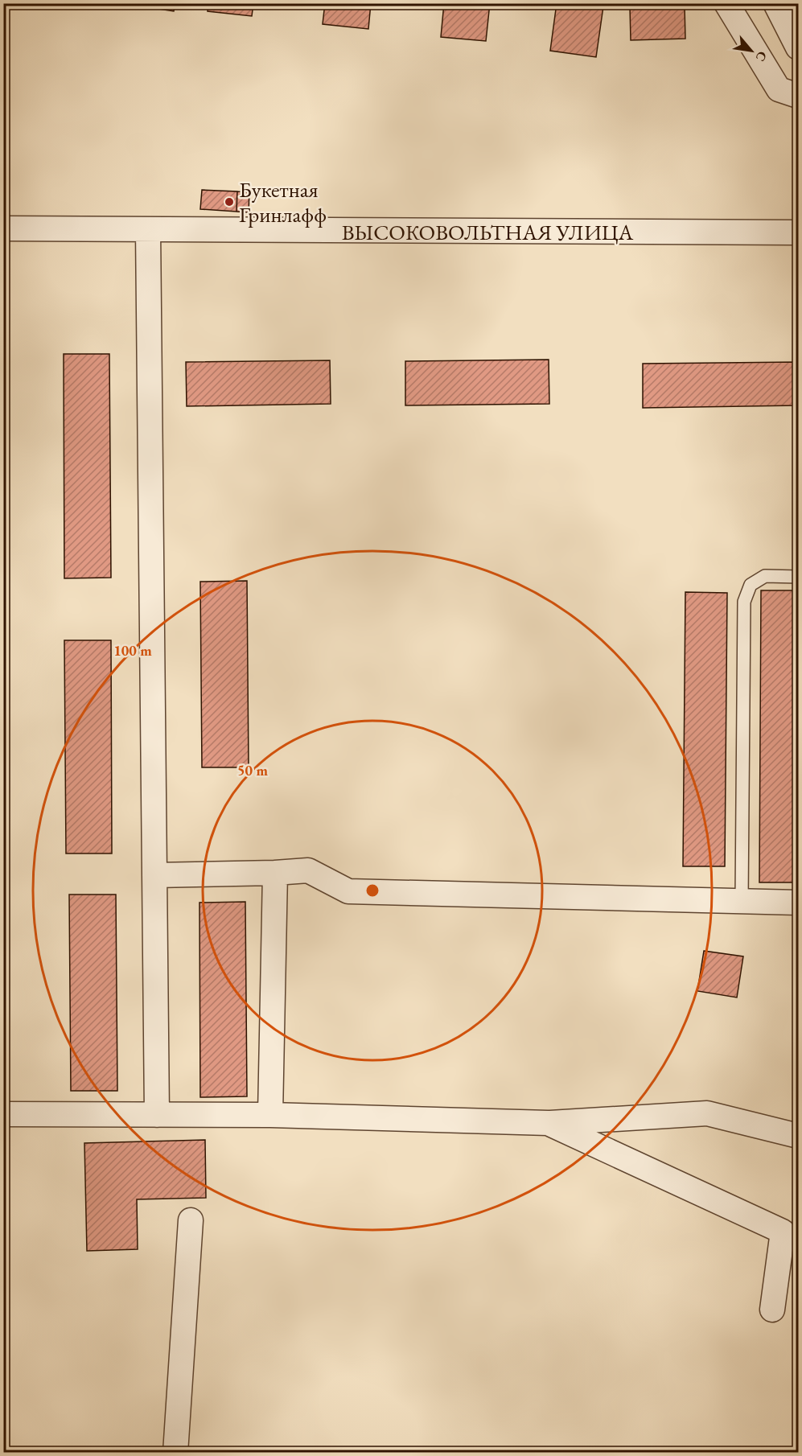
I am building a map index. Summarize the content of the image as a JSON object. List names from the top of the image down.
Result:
{
  "streets": {
    "street": ["ВЫСОКОВОЛЬТНАЯ УЛИЦА"]
  },
  "places": ["Букетная Гринлафф"],
  "north": "bottom right",
  "rings": ["100 m", "50 m"]
}
